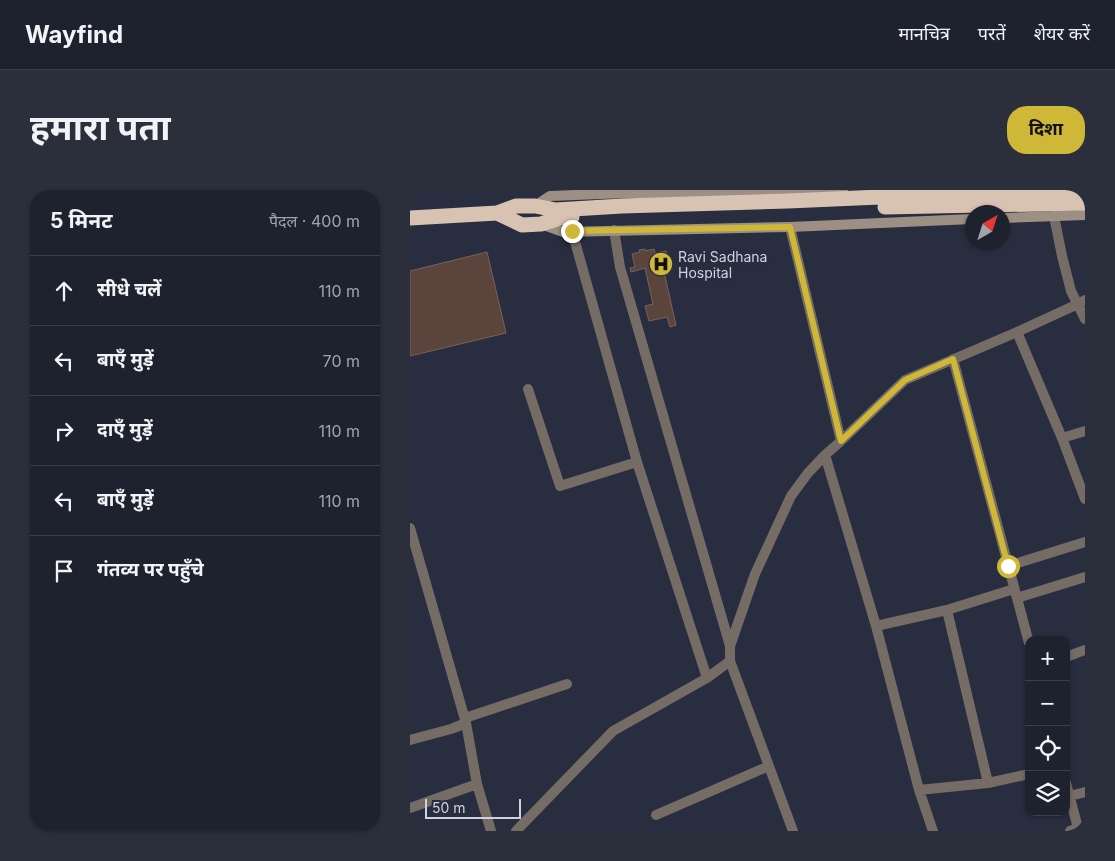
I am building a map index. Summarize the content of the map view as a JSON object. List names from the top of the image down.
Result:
{
  "places": {
    "hospital": ["Ravi Sadhana Hospital"]
  },
  "scale_bar": "50 m",
  "north": "top right",
  "page": {
    "header": "Wayfind",
    "nav": ["मानचित्र", "परतें", "शेयर करें"],
    "title": "हमारा पता",
    "buttons": "दिशा",
    "heading": ["5 मिनट", "पैदल · 400 m"],
    "list": [
      ["सीधे चलें", "110 m"],
      ["बाएँ मुड़ें", "70 m"],
      ["दाएँ मुड़ें", "110 m"],
      ["बाएँ मुड़ें", "110 m"],
      "गंतव्य पर पहुँचे"
    ],
    "map_buttons": ["+", "−"],
    "scale": "50 m"
  }
}
